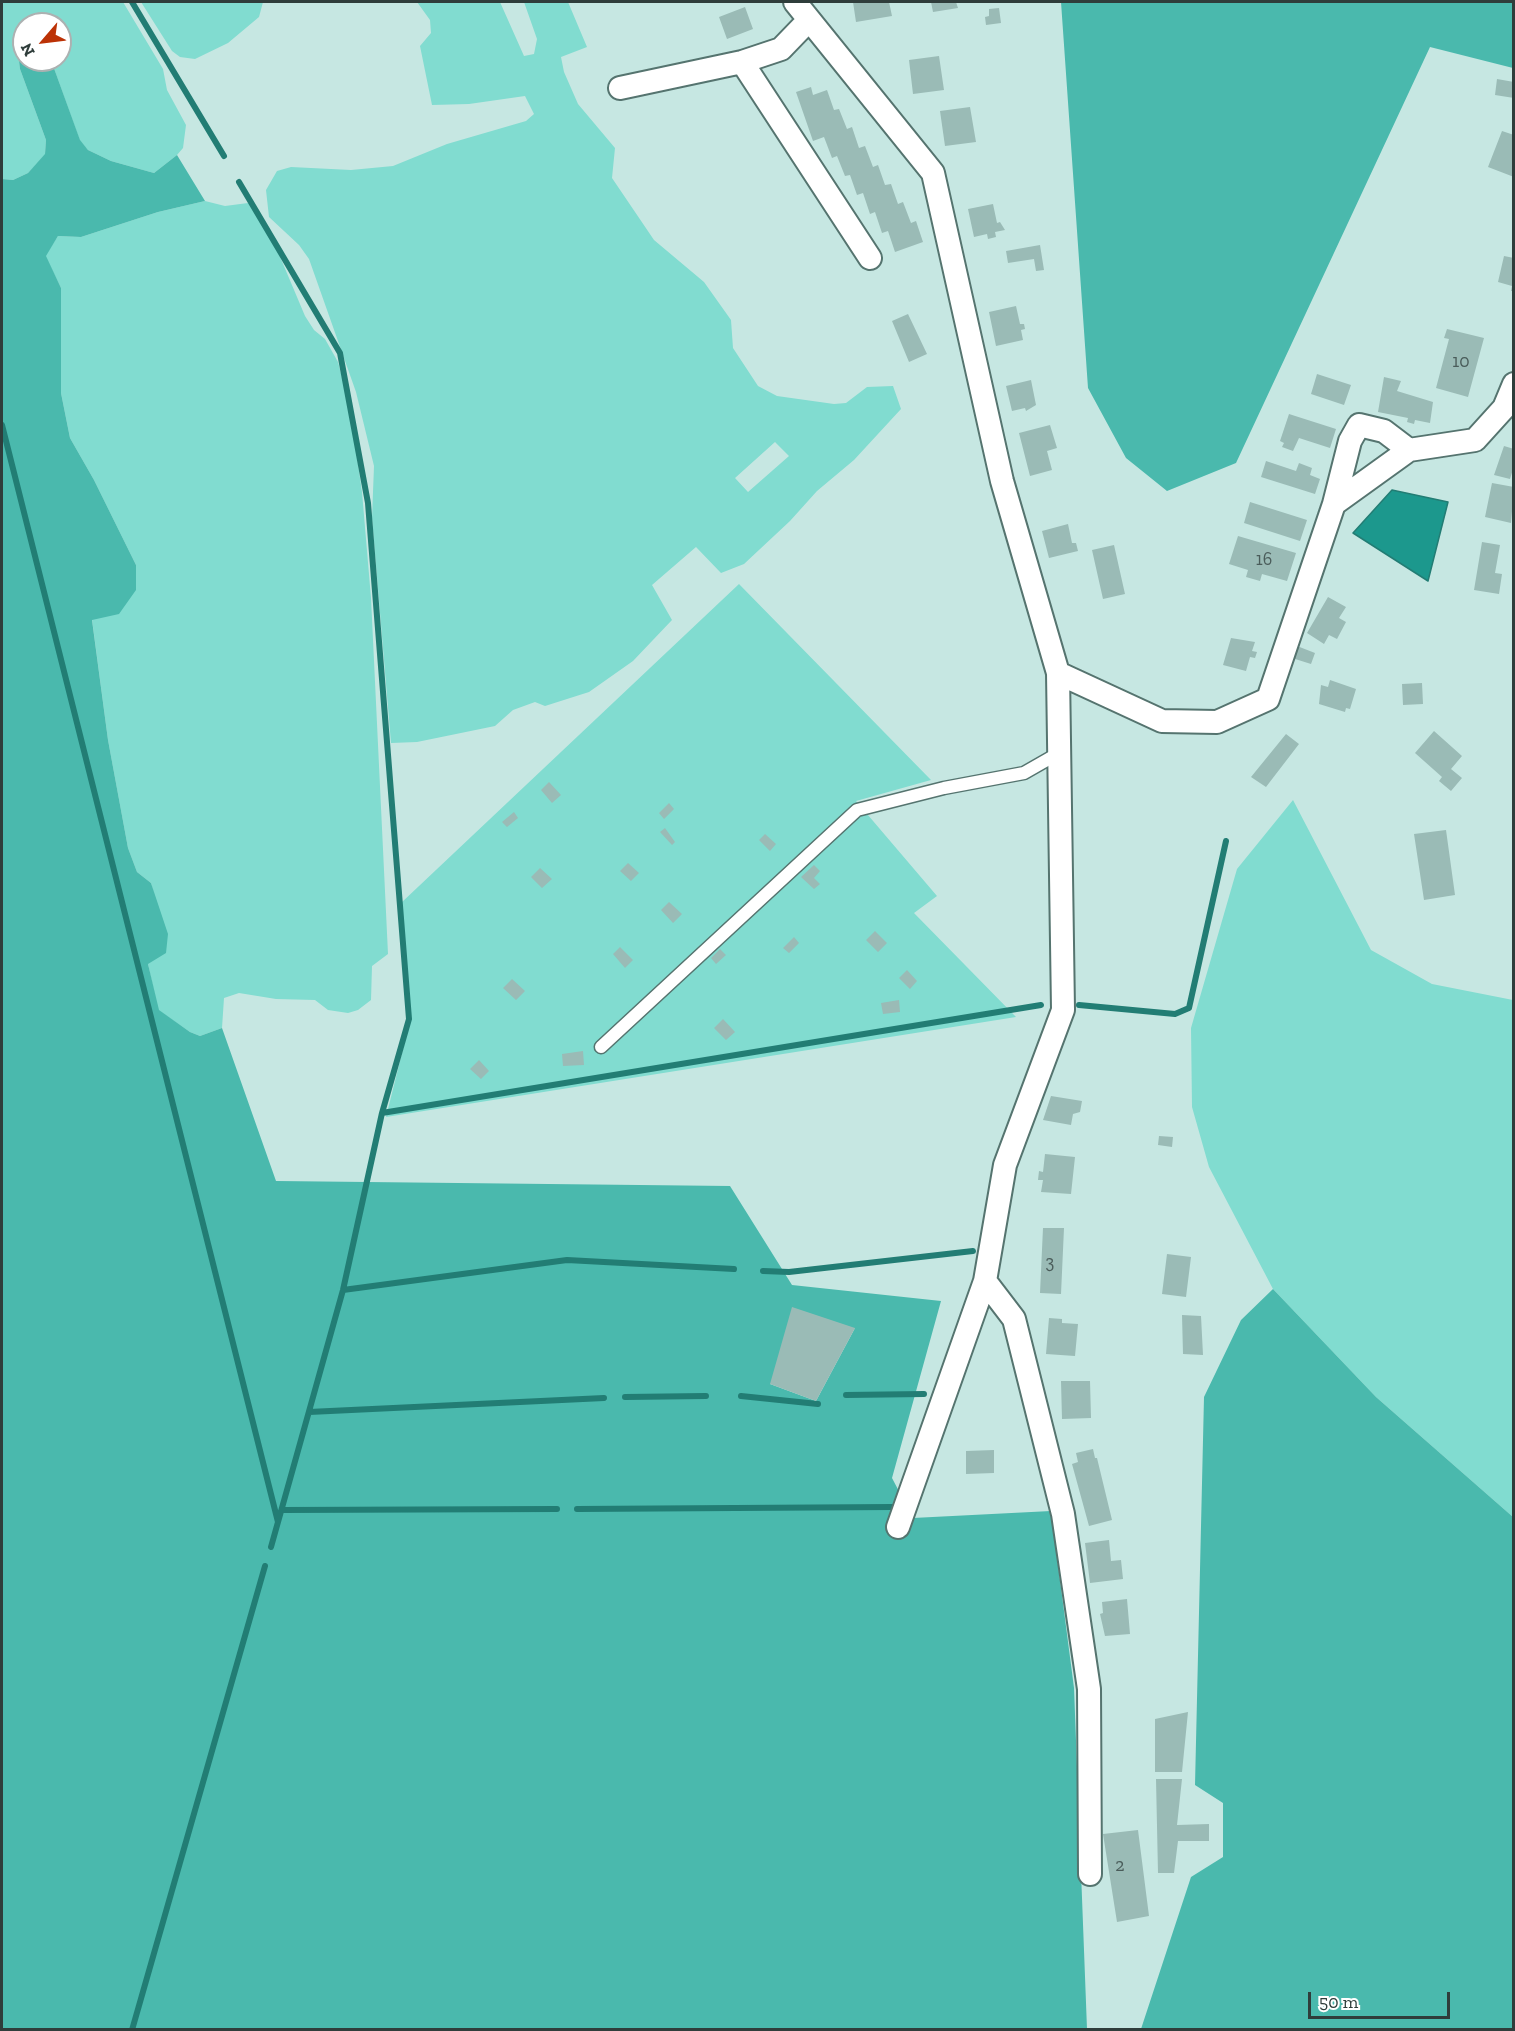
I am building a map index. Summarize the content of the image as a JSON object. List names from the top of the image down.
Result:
{
  "house_numbers": [
    "10",
    "16",
    "3",
    "2"
  ],
  "scale_bar": "50 m",
  "north": "bottom left"
}
